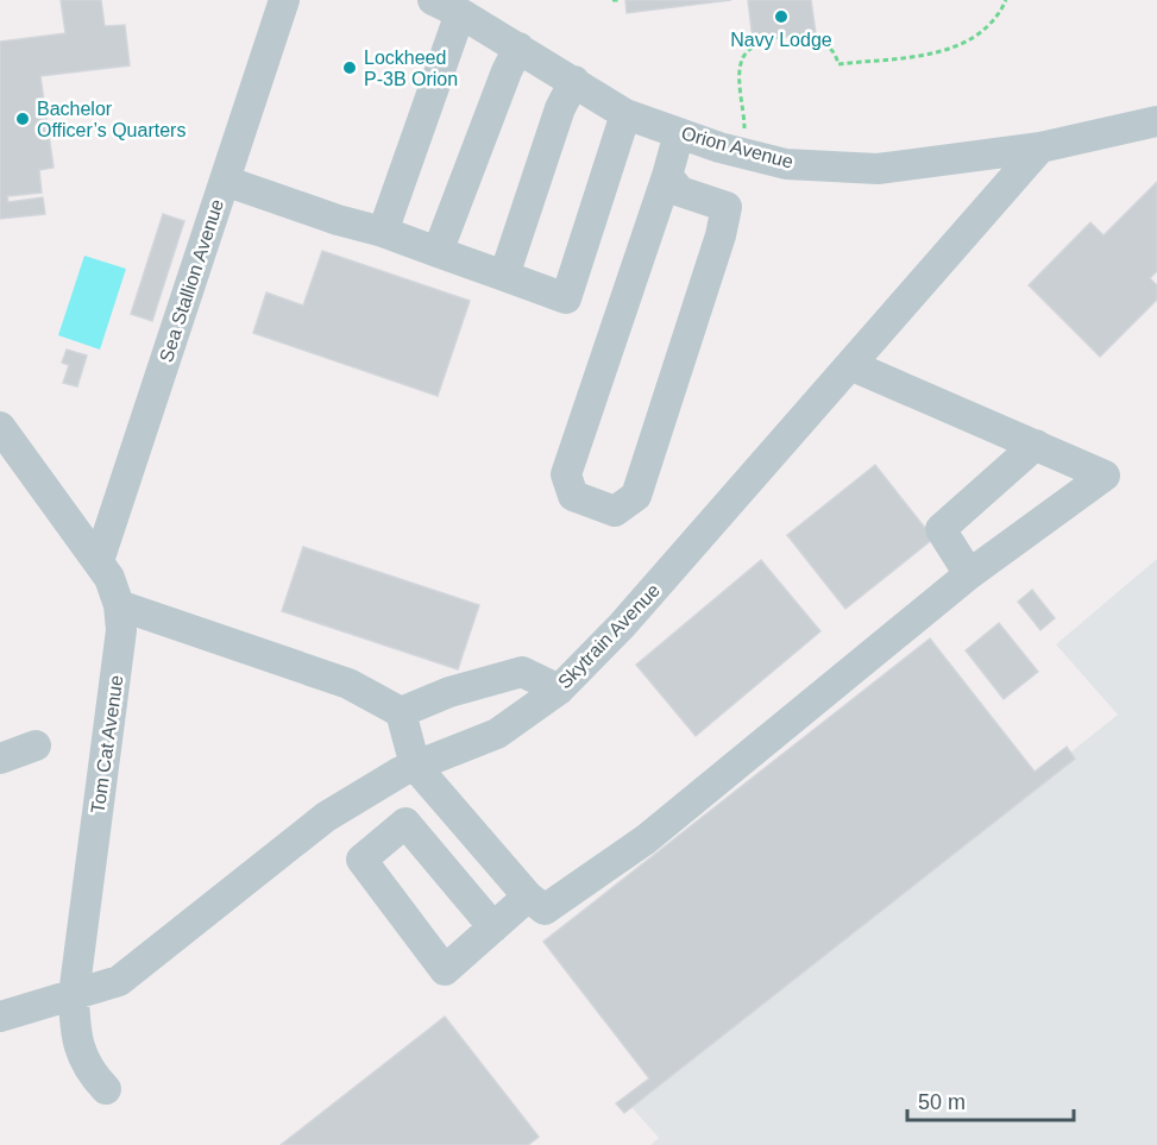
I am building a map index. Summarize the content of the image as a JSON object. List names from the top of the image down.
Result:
{
  "streets": {
    "street": [
      "Orion Avenue",
      "Sea Stallion Avenue",
      "Skytrain Avenue",
      "Tom Cat Avenue"
    ]
  },
  "crossings": [
    ["Orion Avenue", "Skytrain Avenue"],
    ["Sea Stallion Avenue", "Tom Cat Avenue"],
    ["Skytrain Avenue", "Tom Cat Avenue"]
  ],
  "places": ["Navy Lodge", "Lockheed P-3B Orion", "Bachelor Officer’s Quarters"],
  "scale_bar": "50 m"
}
